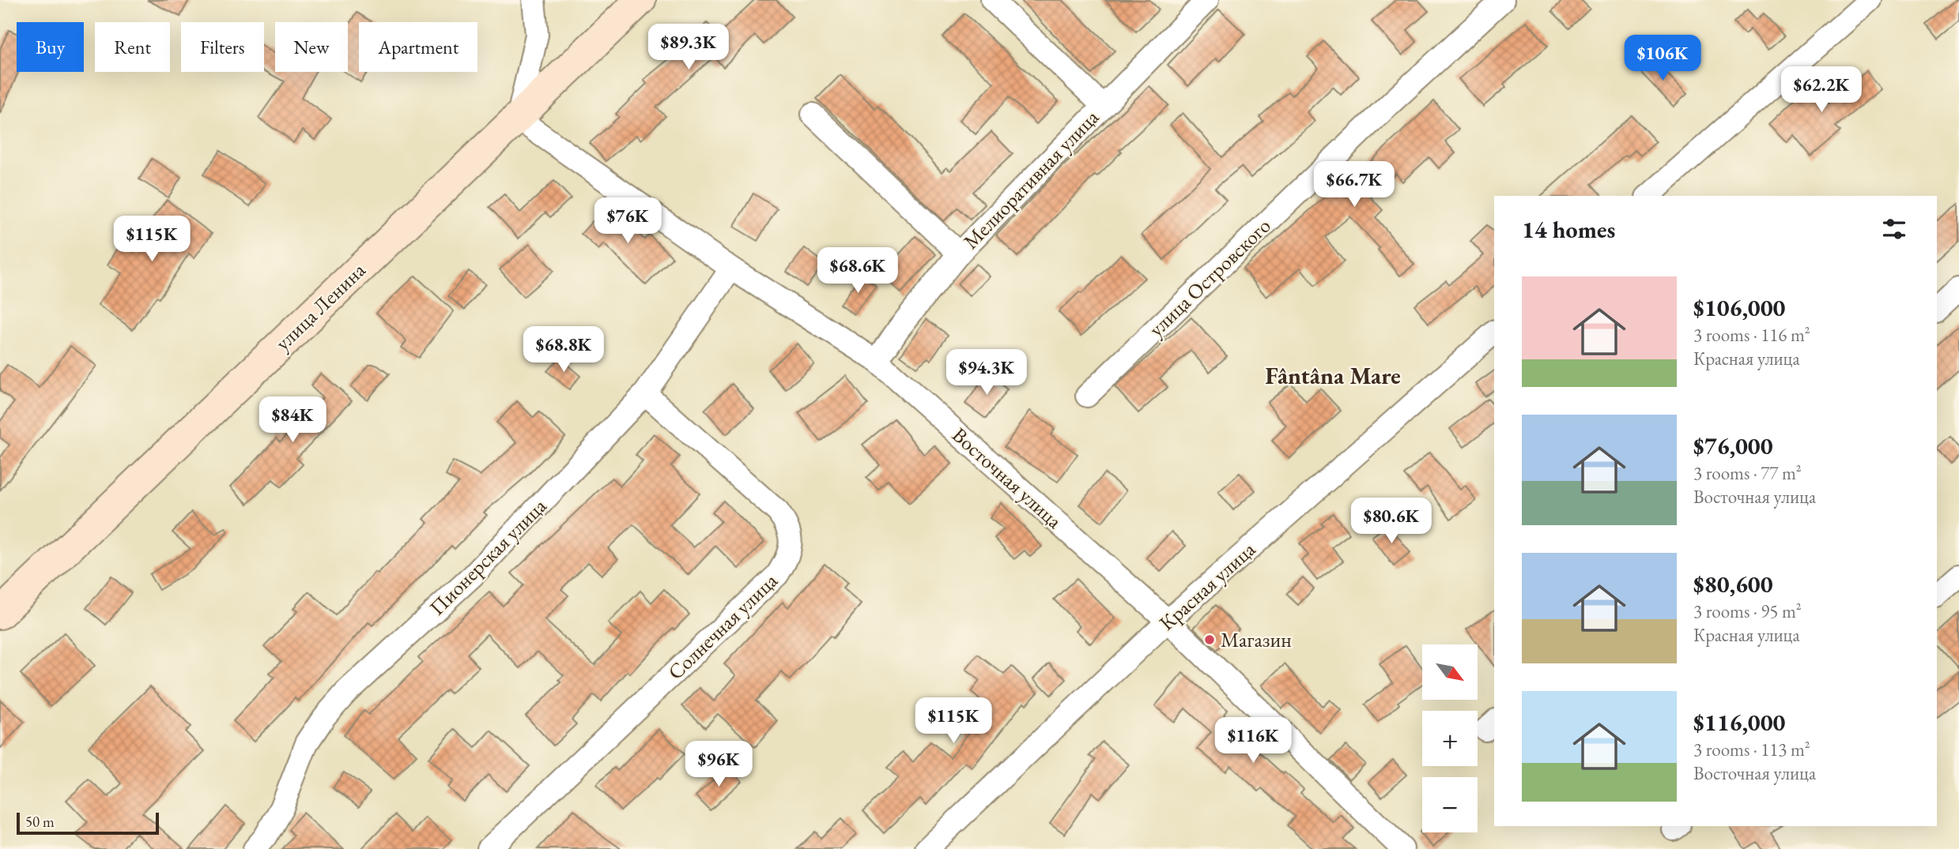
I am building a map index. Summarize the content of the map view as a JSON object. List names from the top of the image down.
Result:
{
  "streets": {
    "street": [
      "Мелиоративная улица",
      "улица Островского",
      "улица Ленина",
      "Восточная улица",
      "Пионерская улица",
      "Красная улица",
      "Солнечная улица"
    ]
  },
  "crossings": [
    ["Мелиоративная улица", "Восточная улица"],
    ["улица Ленина", "Восточная улица"],
    ["Восточная улица", "Пионерская улица"],
    ["Восточная улица", "Красная улица"],
    ["Пионерская улица", "Солнечная улица"]
  ],
  "districts": ["Fântâna Mare"],
  "places": ["Магазин"],
  "scale_bar": "50 m",
  "north": "bottom right",
  "page": {
    "chip": [
      "Buy",
      "Rent",
      "Filters",
      "New",
      "Apartment"
    ],
    "price": [
      "$89.3K",
      "$106K",
      "$62.2K",
      "$66.7K",
      "$76K",
      "$115K",
      "$68.6K",
      "$68.8K",
      "$94.3K",
      "$84K",
      "$80.6K",
      "$115K",
      "$116K",
      "$96K"
    ],
    "heading": "14 homes",
    "list": [
      {
        "name": "$106,000",
        "note": "3 rooms · 116 m² · Красная улица"
      },
      {
        "name": "$76,000",
        "note": "3 rooms · 77 m² · Восточная улица"
      },
      {
        "name": "$80,600",
        "note": "3 rooms · 95 m² · Красная улица"
      },
      {
        "name": "$116,000",
        "note": "3 rooms · 113 m² · Восточная улица"
      }
    ],
    "map_buttons": ["+", "−"],
    "scale": "50 m"
  }
}
